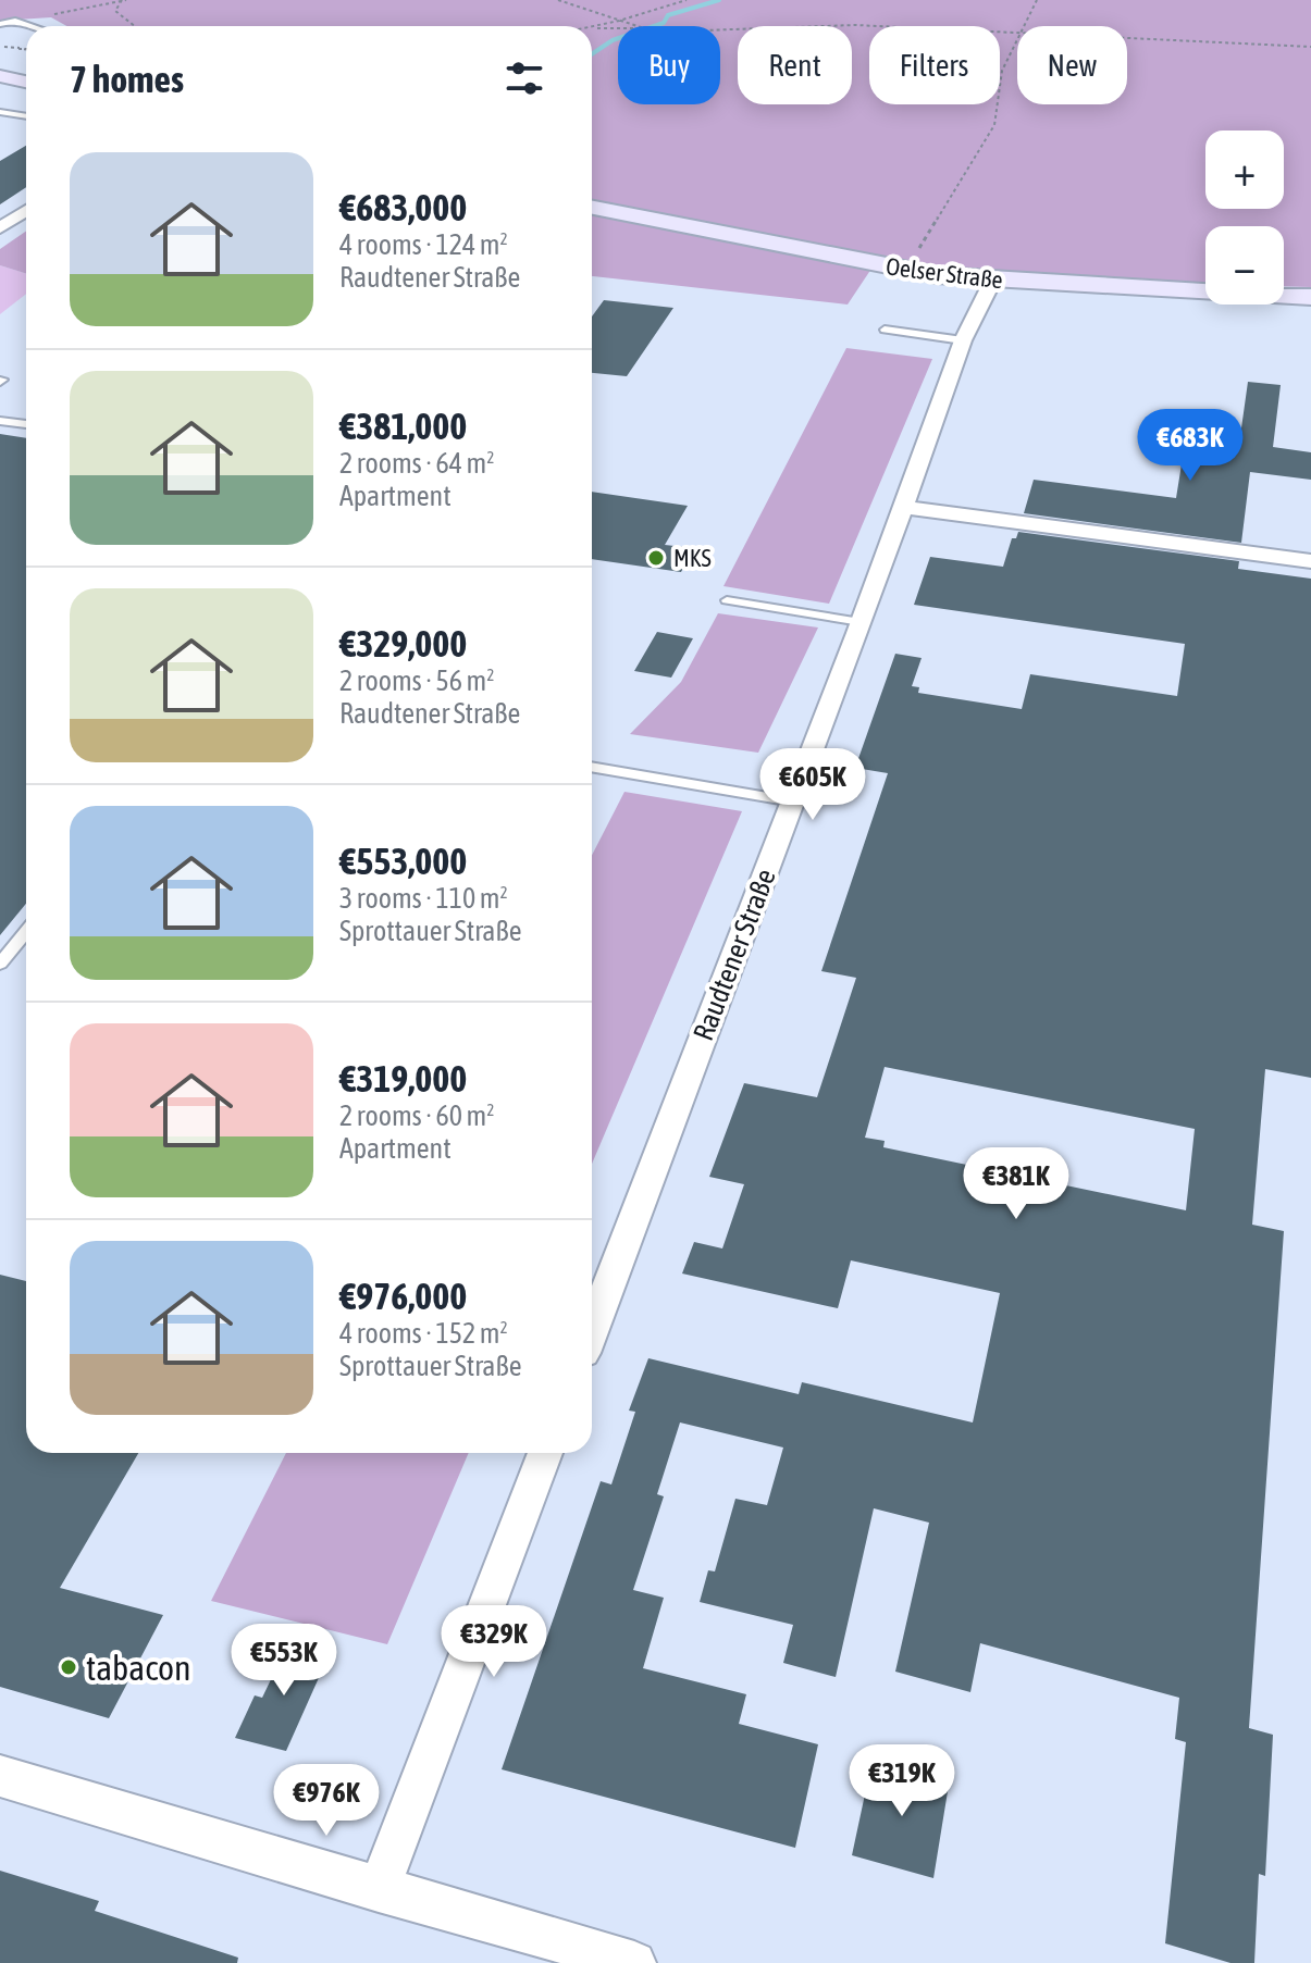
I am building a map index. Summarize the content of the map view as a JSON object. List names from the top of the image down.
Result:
{
  "streets": {
    "main road": ["Oelser Straße"],
    "street": ["Raudtener Straße"]
  },
  "crossings": [
    ["Oelser Straße", "Raudtener Straße"]
  ],
  "places": ["MKS", "tabacon"],
  "page": {
    "chip": [
      "Buy",
      "Rent",
      "Filters",
      "New"
    ],
    "heading": "7 homes",
    "map_buttons": ["+", "−"],
    "list": [
      {
        "name": "€683,000",
        "note": "4 rooms · 124 m² · Raudtener Straße"
      },
      {
        "name": "€381,000",
        "note": "2 rooms · 64 m² · Apartment"
      },
      {
        "name": "€329,000",
        "note": "2 rooms · 56 m² · Raudtener Straße"
      },
      {
        "name": "€553,000",
        "note": "3 rooms · 110 m² · Sprottauer Straße"
      },
      {
        "name": "€319,000",
        "note": "2 rooms · 60 m² · Apartment"
      },
      {
        "name": "€976,000",
        "note": "4 rooms · 152 m² · Sprottauer Straße"
      }
    ],
    "price": [
      "€683K",
      "€605K",
      "€381K",
      "€329K",
      "€553K",
      "€319K",
      "€976K"
    ]
  }
}
